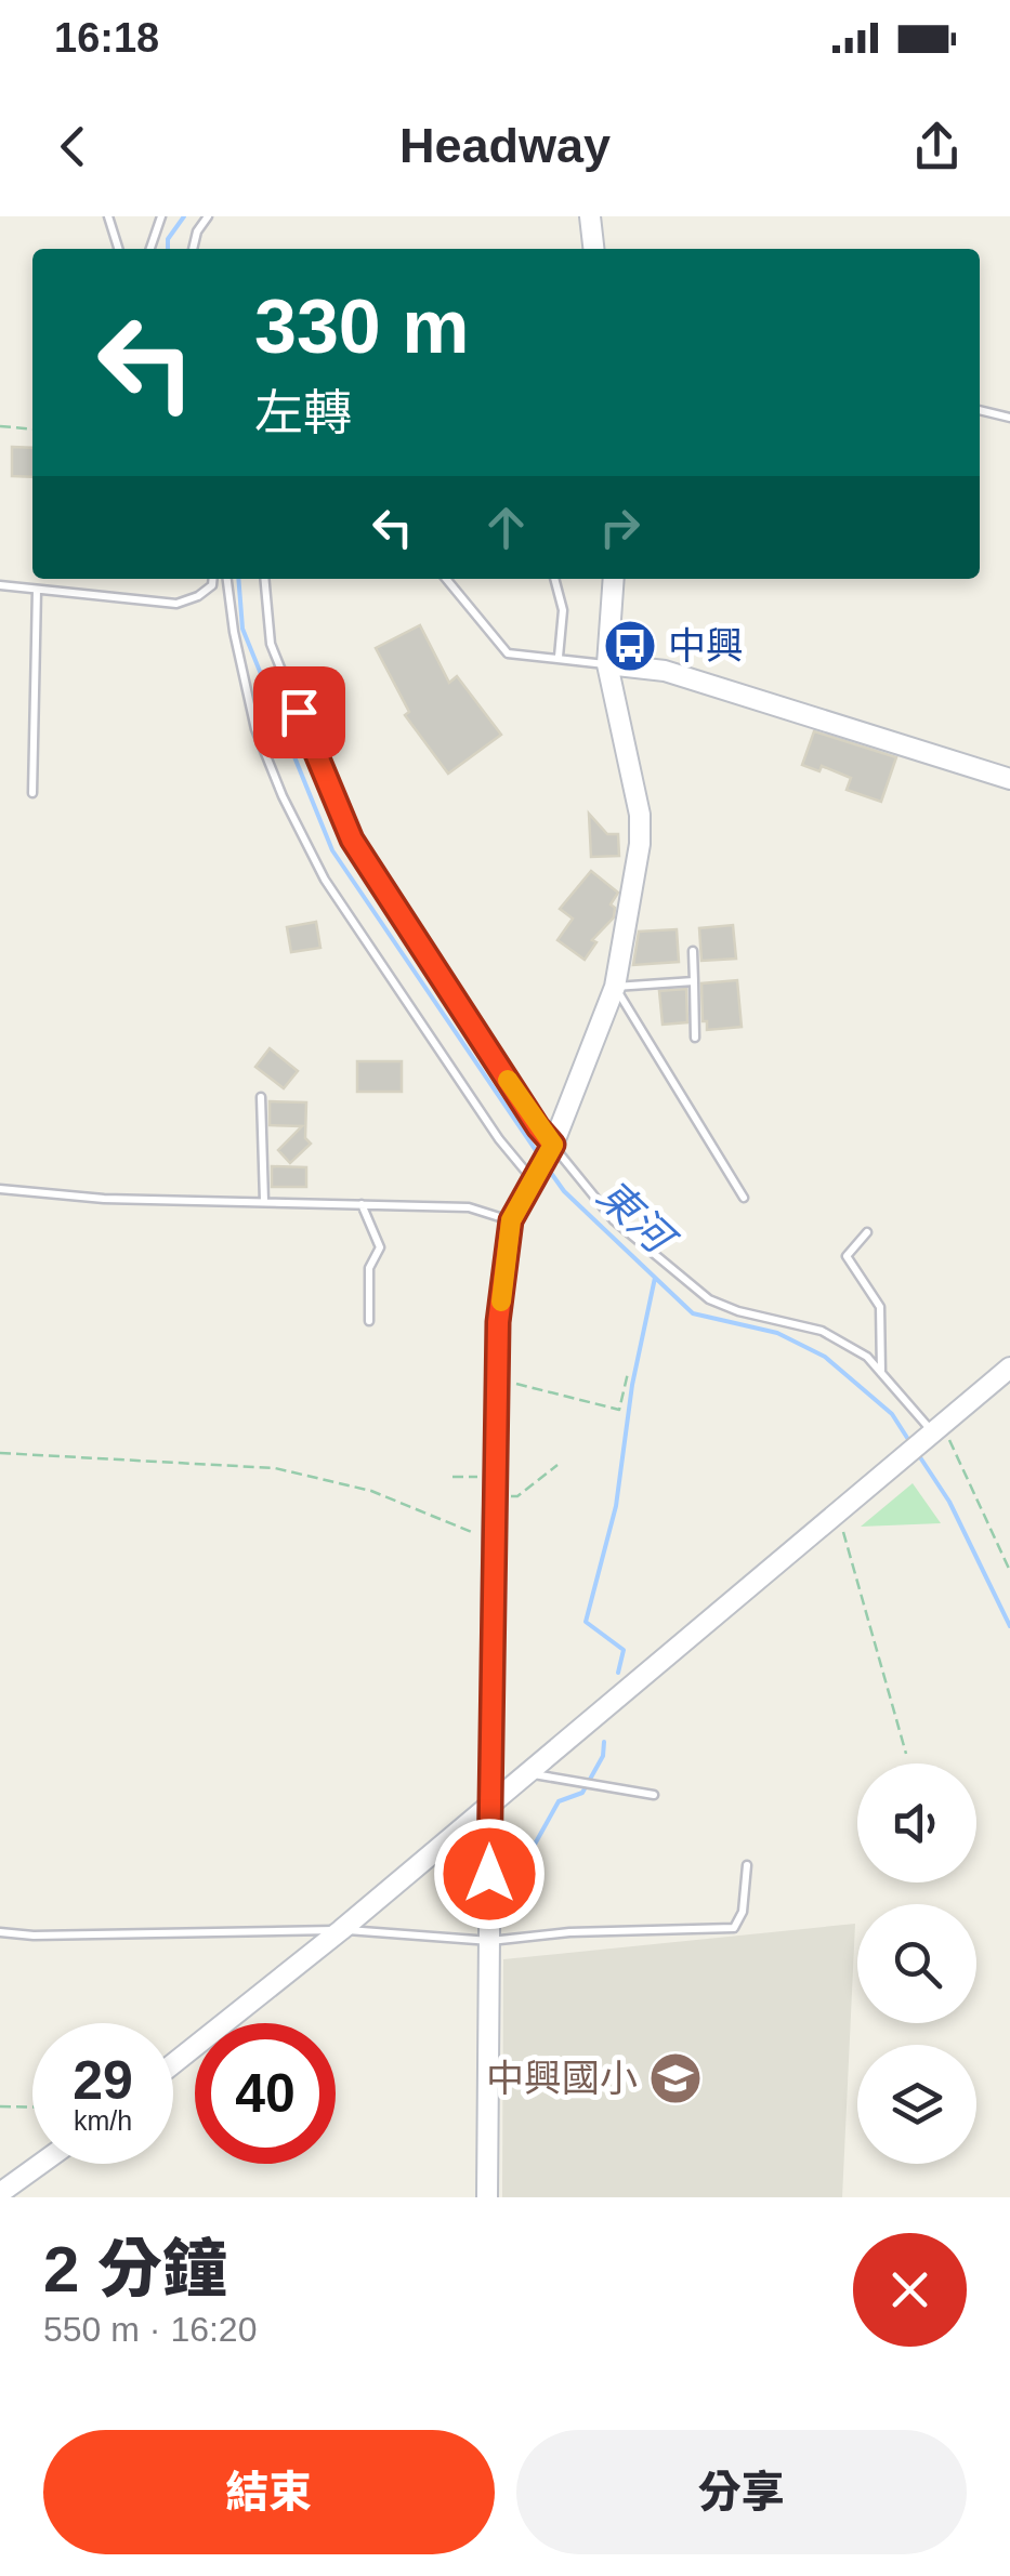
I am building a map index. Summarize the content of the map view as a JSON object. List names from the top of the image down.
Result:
{
  "water": ["東河"],
  "places": {
    "bus stop": ["中興"],
    "school or university": ["中興國小"]
  },
  "page": {
    "status": "16:18",
    "header": "Headway",
    "turn": ["330 m", "左轉"],
    "speed": "29 km/h",
    "limit": "40",
    "heading": ["2 分鐘", "550 m · 16:20"],
    "buttons": ["結束", "分享"]
  }
}
